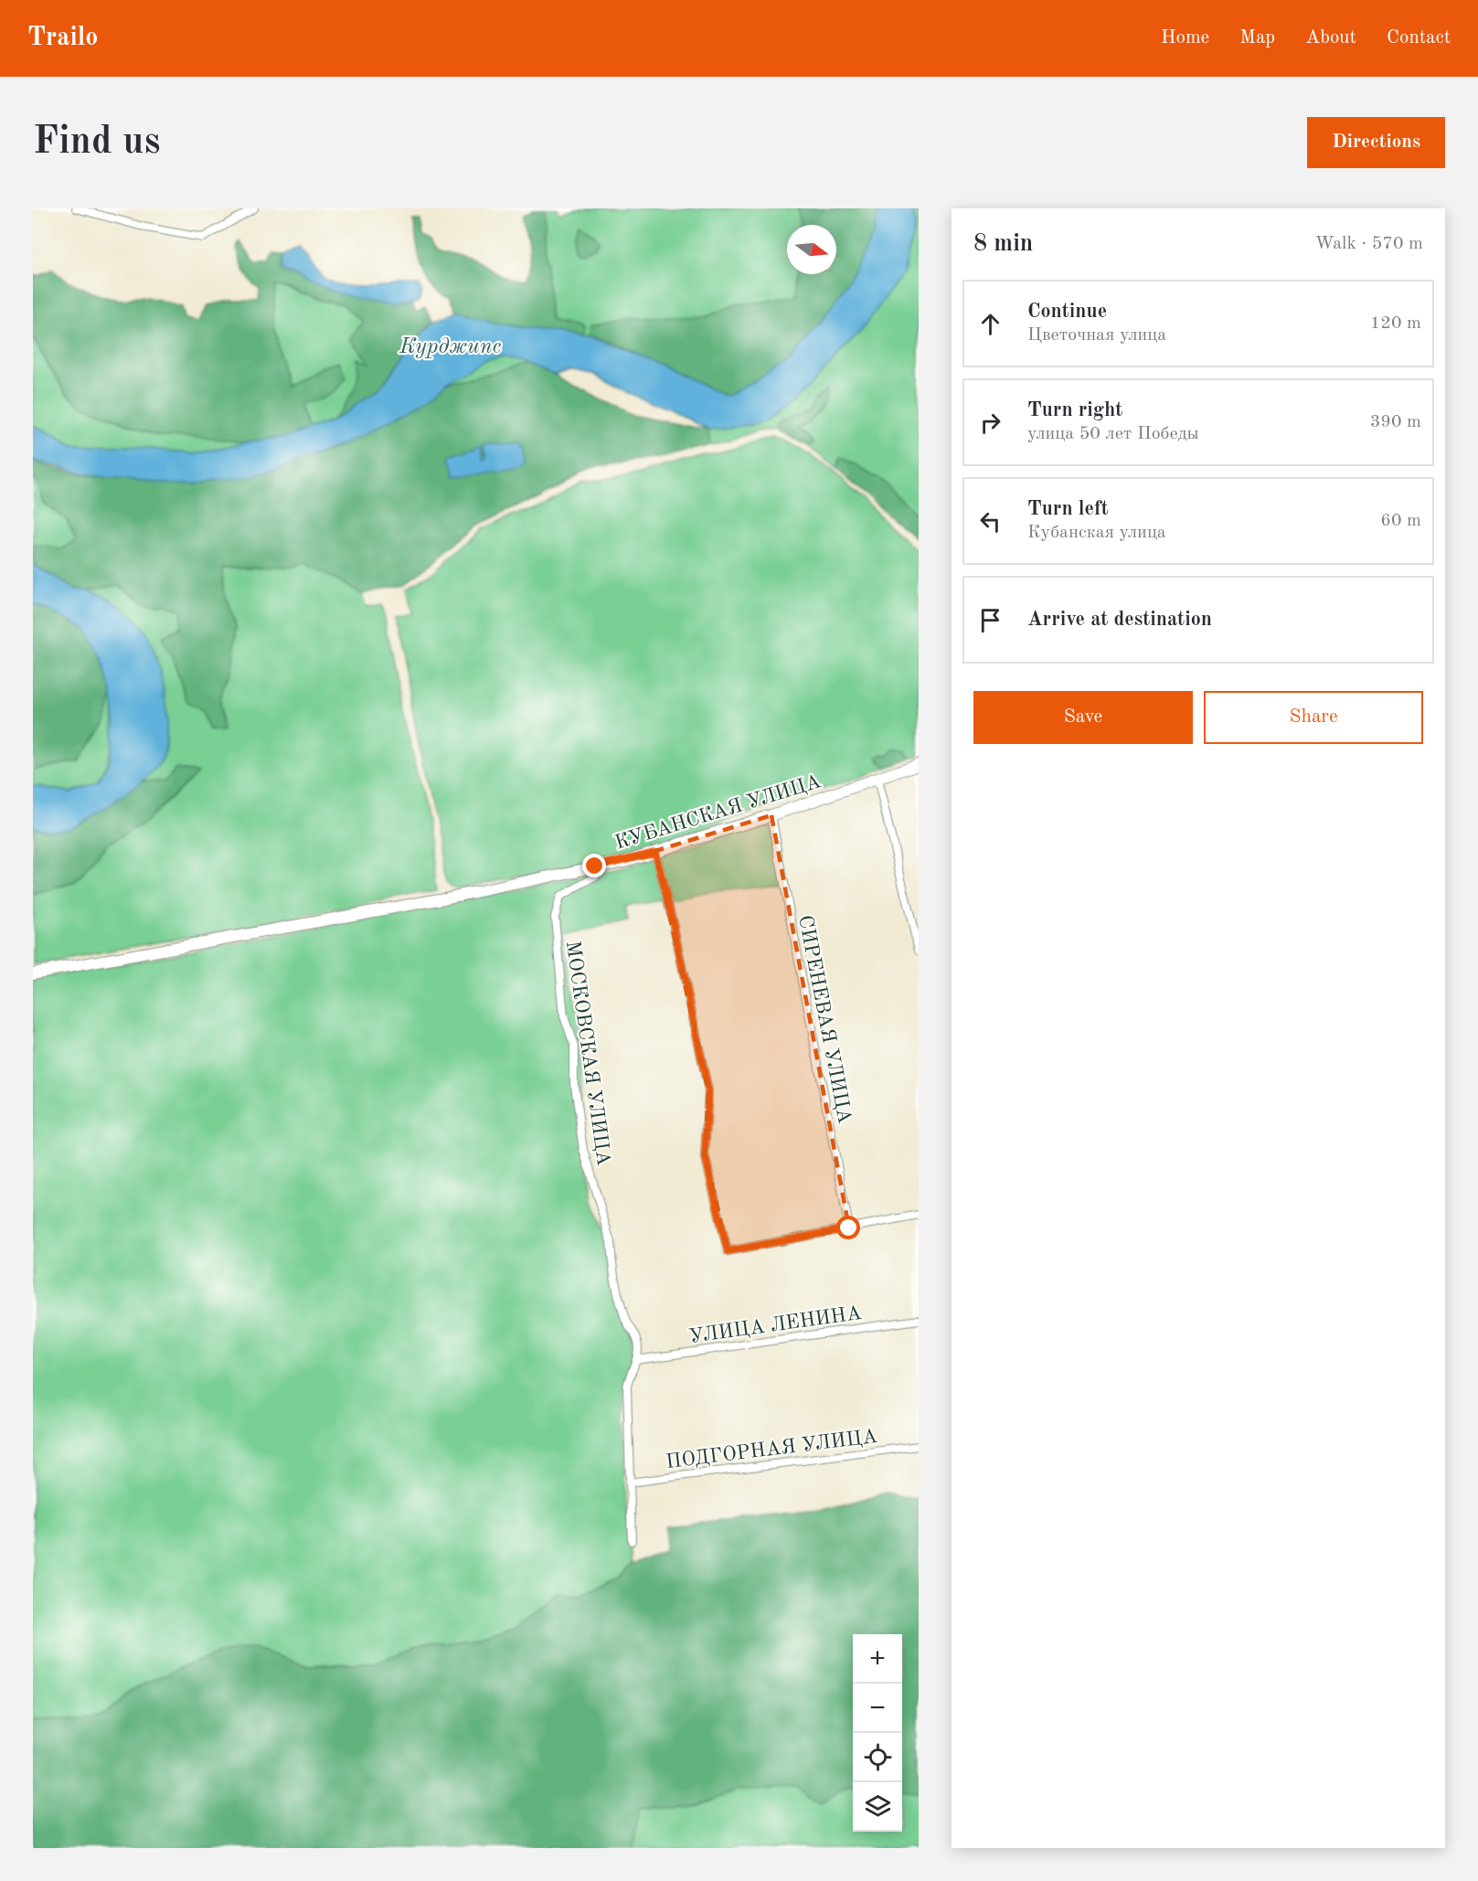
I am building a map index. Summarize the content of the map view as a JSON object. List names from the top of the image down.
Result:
{
  "streets": {
    "main road": ["КУБАНСКАЯ УЛИЦА"],
    "street": [
      "СИРЕНЕВАЯ УЛИЦА",
      "МОСКОВСКАЯ УЛИЦА",
      "УЛИЦА ЛЕНИНА",
      "ПОДГОРНАЯ УЛИЦА"
    ]
  },
  "crossings": [
    ["КУБАНСКАЯ УЛИЦА", "СИРЕНЕВАЯ УЛИЦА"],
    ["КУБАНСКАЯ УЛИЦА", "МОСКОВСКАЯ УЛИЦА"],
    ["МОСКОВСКАЯ УЛИЦА", "УЛИЦА ЛЕНИНА"]
  ],
  "water": ["Курджипс"],
  "north": "right",
  "page": {
    "header": "Trailo",
    "nav": [
      "Home",
      "Map",
      "About",
      "Contact"
    ],
    "buttons": [
      "Directions",
      ["Save", "Share"]
    ],
    "title": "Find us",
    "heading": ["8 min", "Walk · 570 m"],
    "list": [
      ["Continue", "Цветочная улица", "120 m"],
      ["Turn right", "улица 50 лет Победы", "390 m"],
      ["Turn left", "Кубанская улица", "60 m"],
      "Arrive at destination"
    ],
    "map_buttons": ["+", "−"]
  }
}
